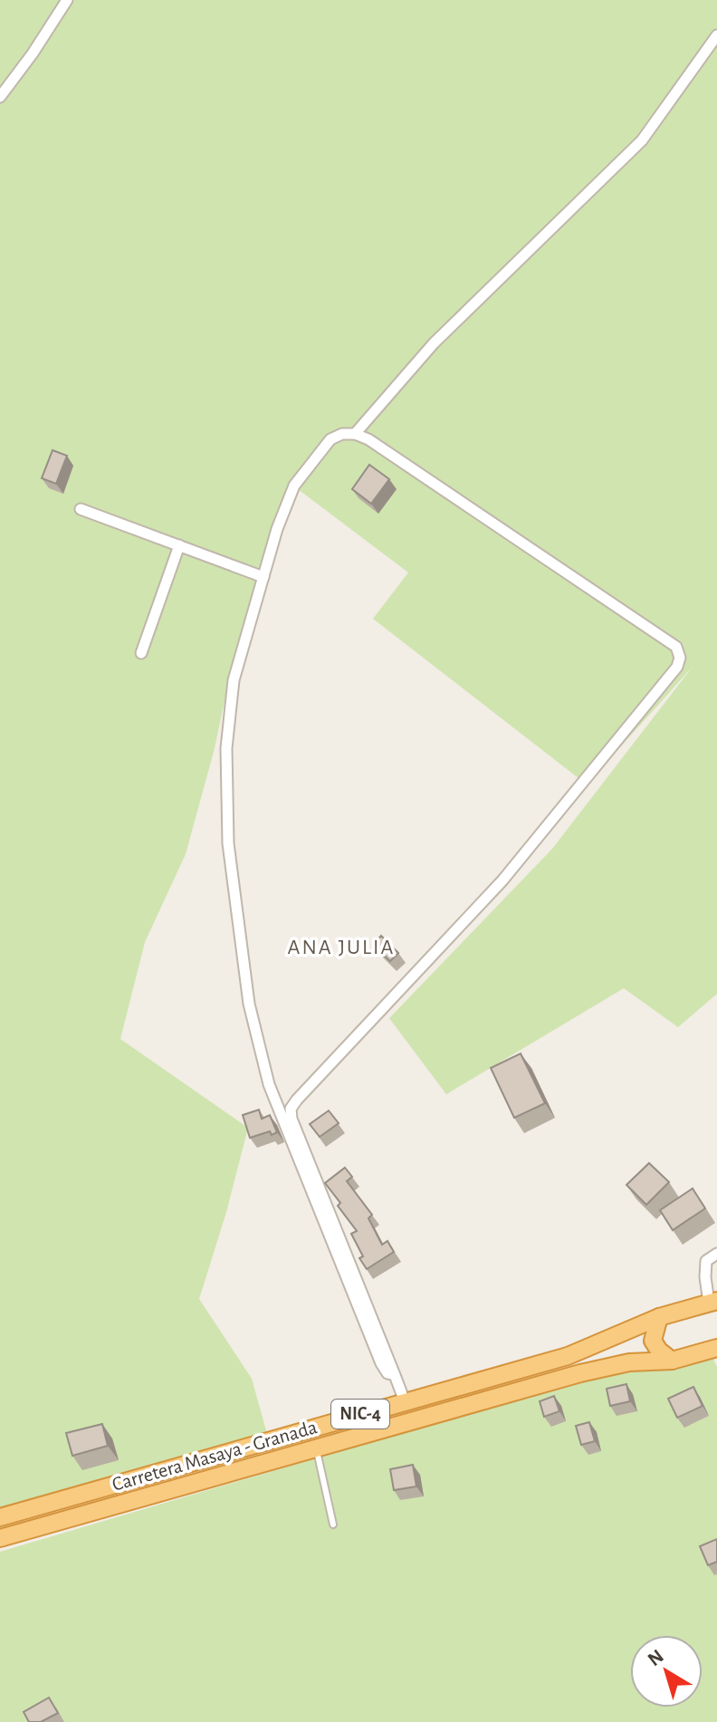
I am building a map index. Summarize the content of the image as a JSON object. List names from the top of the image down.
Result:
{
  "streets": {
    "highway": ["NIC-4", "Carretera Masaya - Granada"]
  },
  "districts": ["ANA JULIA"],
  "north": "top left"
}
